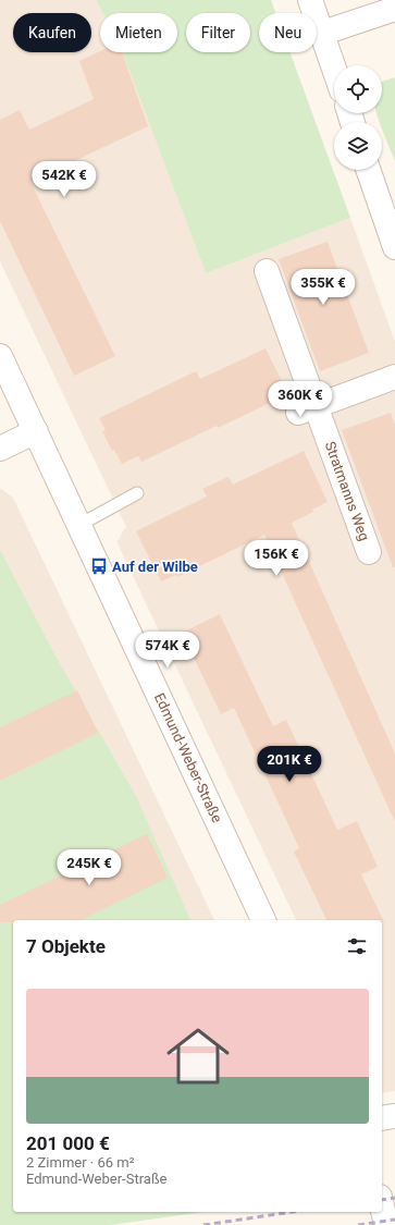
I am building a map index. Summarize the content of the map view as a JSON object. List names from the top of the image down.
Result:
{
  "streets": {
    "street": ["Stratmanns Weg", "Edmund-Weber-Straße"]
  },
  "places": {
    "bus stop": ["Auf der Wilbe"]
  },
  "page": {
    "chip": [
      "Kaufen",
      "Mieten",
      "Filter",
      "Neu"
    ],
    "price": [
      "542K €",
      "355K €",
      "360K €",
      "156K €",
      "574K €",
      "201K €",
      "245K €"
    ],
    "heading": "7 Objekte",
    "list": [
      {
        "name": "201 000 €",
        "note": "2 Zimmer · 66 m² · Edmund-Weber-Straße"
      }
    ]
  }
}
